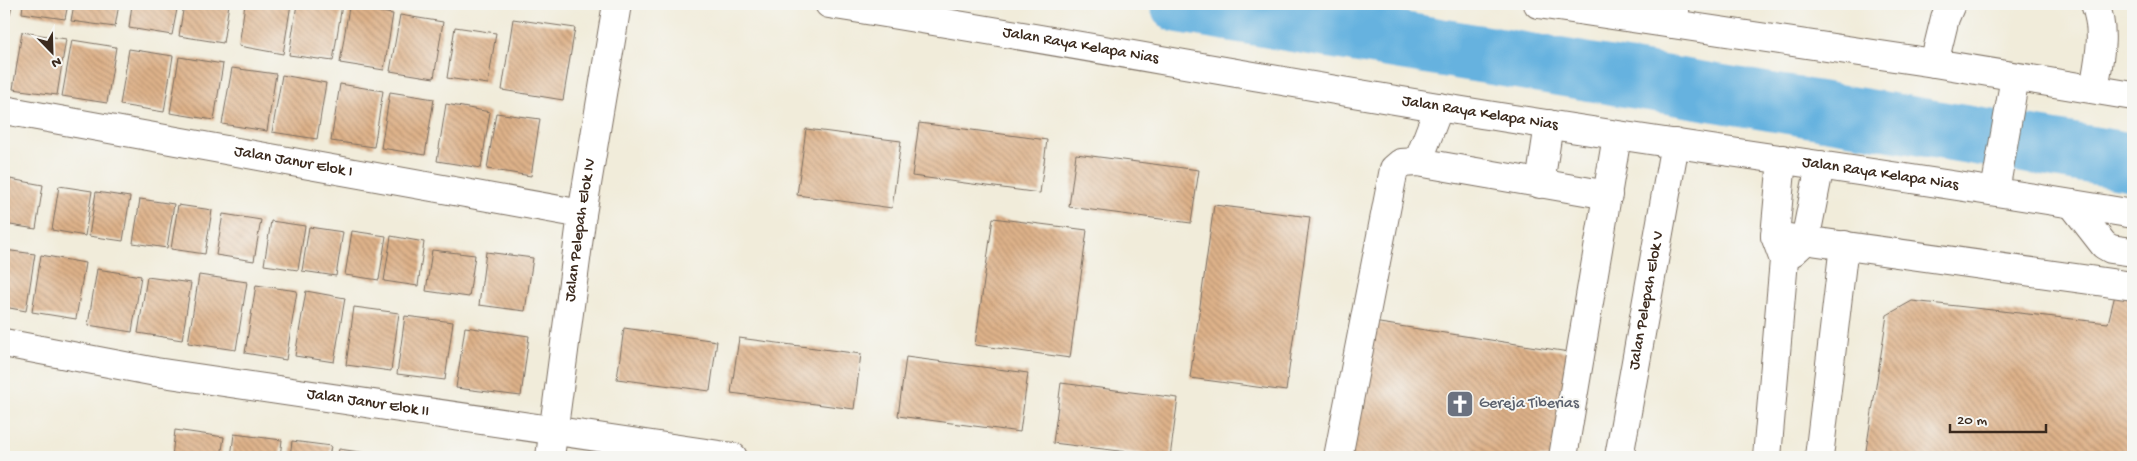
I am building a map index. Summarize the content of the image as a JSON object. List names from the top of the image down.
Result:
{
  "streets": {
    "street": [
      "Jalan Raya Kelapa Nias",
      "Jalan Janur Elok I",
      "Jalan Pelepah Elok IV",
      "Jalan Pelepah Elok V",
      "Jalan Janur Elok II"
    ]
  },
  "crossings": [
    ["Jalan Raya Kelapa Nias", "Jalan Pelepah Elok V"],
    ["Jalan Janur Elok I", "Jalan Pelepah Elok IV"],
    ["Jalan Pelepah Elok IV", "Jalan Janur Elok II"]
  ],
  "places": {
    "church": ["Gereja Tiberias"]
  },
  "scale_bar": "20 m",
  "north": "bottom right"
}
